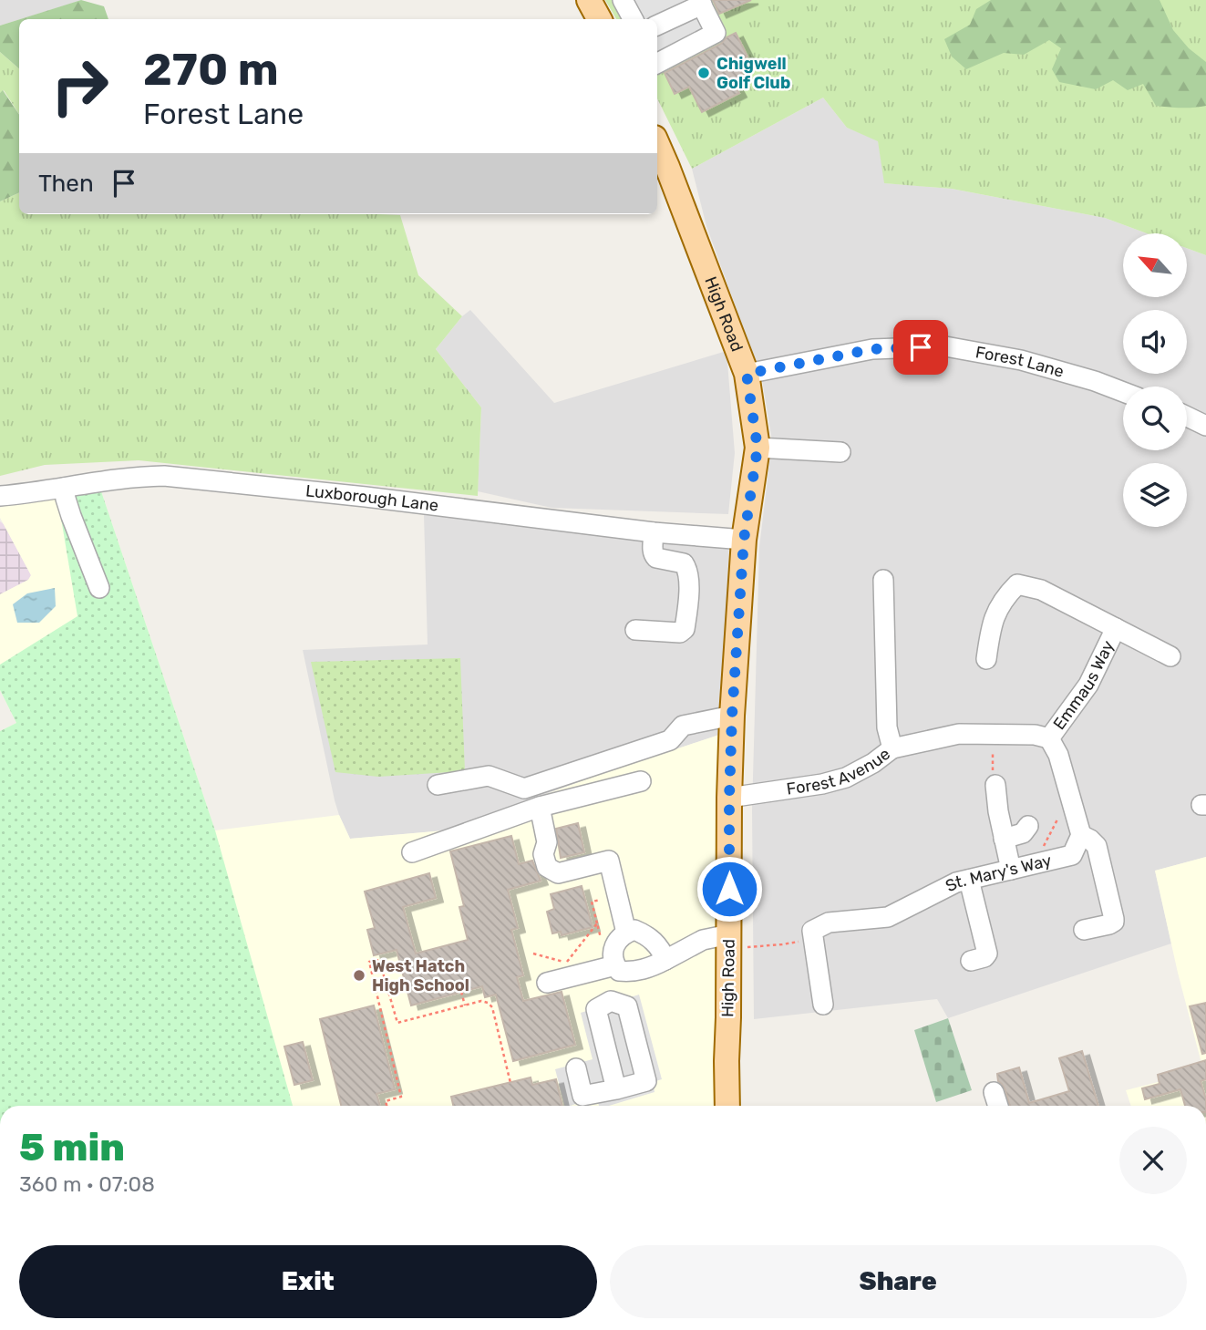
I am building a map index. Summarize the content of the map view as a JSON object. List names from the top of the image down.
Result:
{
  "streets": {
    "main road": ["High Road"],
    "street": [
      "Forest Lane",
      "Luxborough Lane",
      "Emmaus Way",
      "Forest Avenue",
      "St. Mary's Way"
    ]
  },
  "crossings": [
    ["High Road", "Forest Lane"],
    ["High Road", "Luxborough Lane"],
    ["High Road", "Forest Avenue"]
  ],
  "places": ["Chigwell Golf Club", "West Hatch High School"],
  "north": "top left",
  "page": {
    "turn": ["270 m", "Forest Lane"],
    "then": "Then",
    "heading": ["5 min", "360 m · 07:08"],
    "buttons": ["Exit", "Share"]
  }
}
